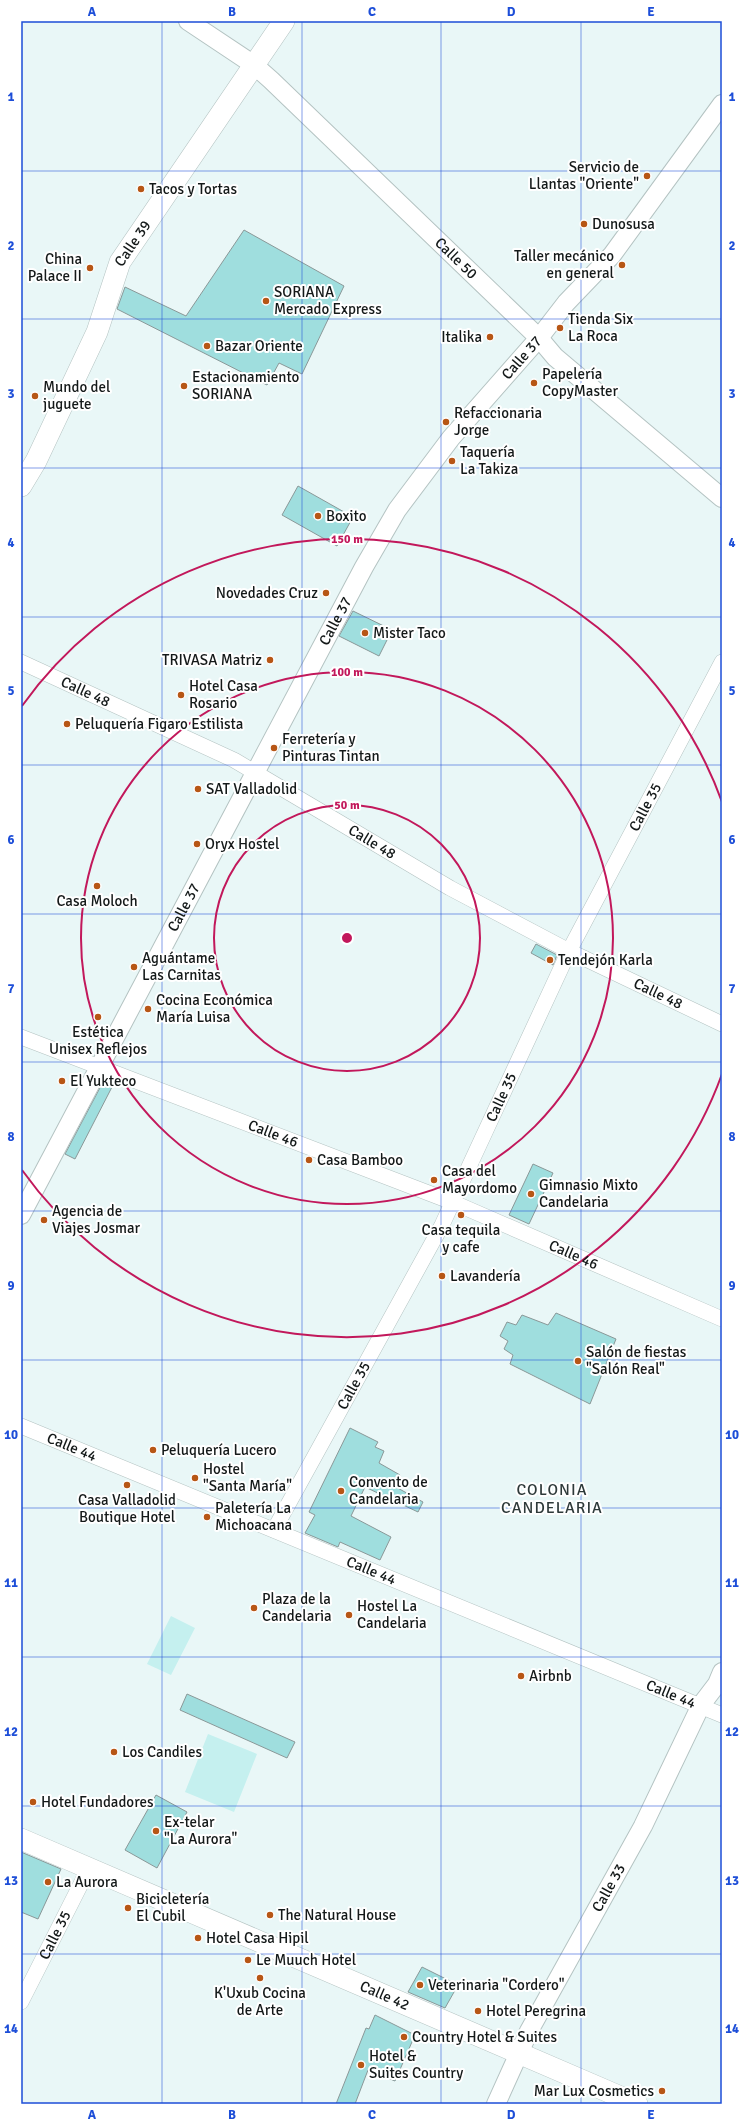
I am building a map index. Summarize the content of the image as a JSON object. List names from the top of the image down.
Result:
{
  "streets": {
    "main road": ["Calle 39", "Calle 42"],
    "street": [
      "Calle 50",
      "Calle 37",
      "Calle 48",
      "Calle 35",
      "Calle 46",
      "Calle 44",
      "Calle 33"
    ]
  },
  "crossings": [
    ["Calle 39", "Calle 50"],
    ["Calle 50", "Calle 37"],
    ["Calle 37", "Calle 48"],
    ["Calle 37", "Calle 46"],
    ["Calle 48", "Calle 35"],
    ["Calle 35", "Calle 46"],
    ["Calle 35", "Calle 44"],
    ["Calle 35", "Calle 42"],
    ["Calle 44", "Calle 33"],
    ["Calle 33", "Calle 42"]
  ],
  "districts": ["COLONIA CANDELARIA"],
  "places": [
    "Servicio de Llantas \"Oriente\"",
    "Tacos y Tortas",
    "Dunosusa",
    "Taller mecánico en general",
    "China Palace II",
    "SORIANA Mercado Express",
    "Tienda Six La Roca",
    "Italika",
    "Bazar Oriente",
    "Papelería CopyMaster",
    "Estacionamiento SORIANA",
    "Mundo del juguete",
    "Refaccionaria Jorge",
    "Taquería La Takiza",
    "Boxito",
    "Novedades Cruz",
    "Mister Taco",
    "TRIVASA Matriz",
    "Hotel Casa Rosario",
    "Peluquería Figaro Estilista",
    "Ferretería y Pinturas Tintan",
    "SAT Valladolid",
    "Oryx Hostel",
    "Casa Moloch",
    "Tendejón Karla",
    "Aguántame Las Carnitas",
    "Cocina Económica María Luisa",
    "Estética Unisex Reflejos",
    "El Yukteco",
    "Casa Bamboo",
    "Casa del Mayordomo",
    "Gimnasio Mixto Candelaria",
    "Casa tequila y cafe",
    "Agencia de Viajes Josmar",
    "Lavandería",
    "Salón de fiestas \"Salón Real\"",
    "Peluquería Lucero",
    "Hostel \"Santa María\"",
    "Casa Valladolid Boutique Hotel",
    "Convento de Candelaria",
    "Paletería La Michoacana",
    "Plaza de la Candelaria",
    "Hostel La Candelaria",
    "Airbnb",
    "Los Candiles",
    "Hotel Fundadores",
    "Ex-telar \"La Aurora\"",
    "La Aurora",
    "Bicicletería El Cubil",
    "The Natural House",
    "Hotel Casa Hipil",
    "Le Muuch Hotel",
    "K'Uxub Cocina de Arte",
    "Veterinaria \"Cordero\"",
    "Hotel Peregrina",
    "Country Hotel & Suites",
    "Hotel & Suites Country",
    "Mar Lux Cosmetics"
  ],
  "grid": {
    "columns": [
      "A",
      "B",
      "C",
      "D",
      "E"
    ],
    "rows": [
      "1",
      "2",
      "3",
      "4",
      "5",
      "6",
      "7",
      "8",
      "9",
      "10",
      "11",
      "12",
      "13",
      "14"
    ]
  },
  "rings": ["150 m", "100 m", "50 m"]
}
